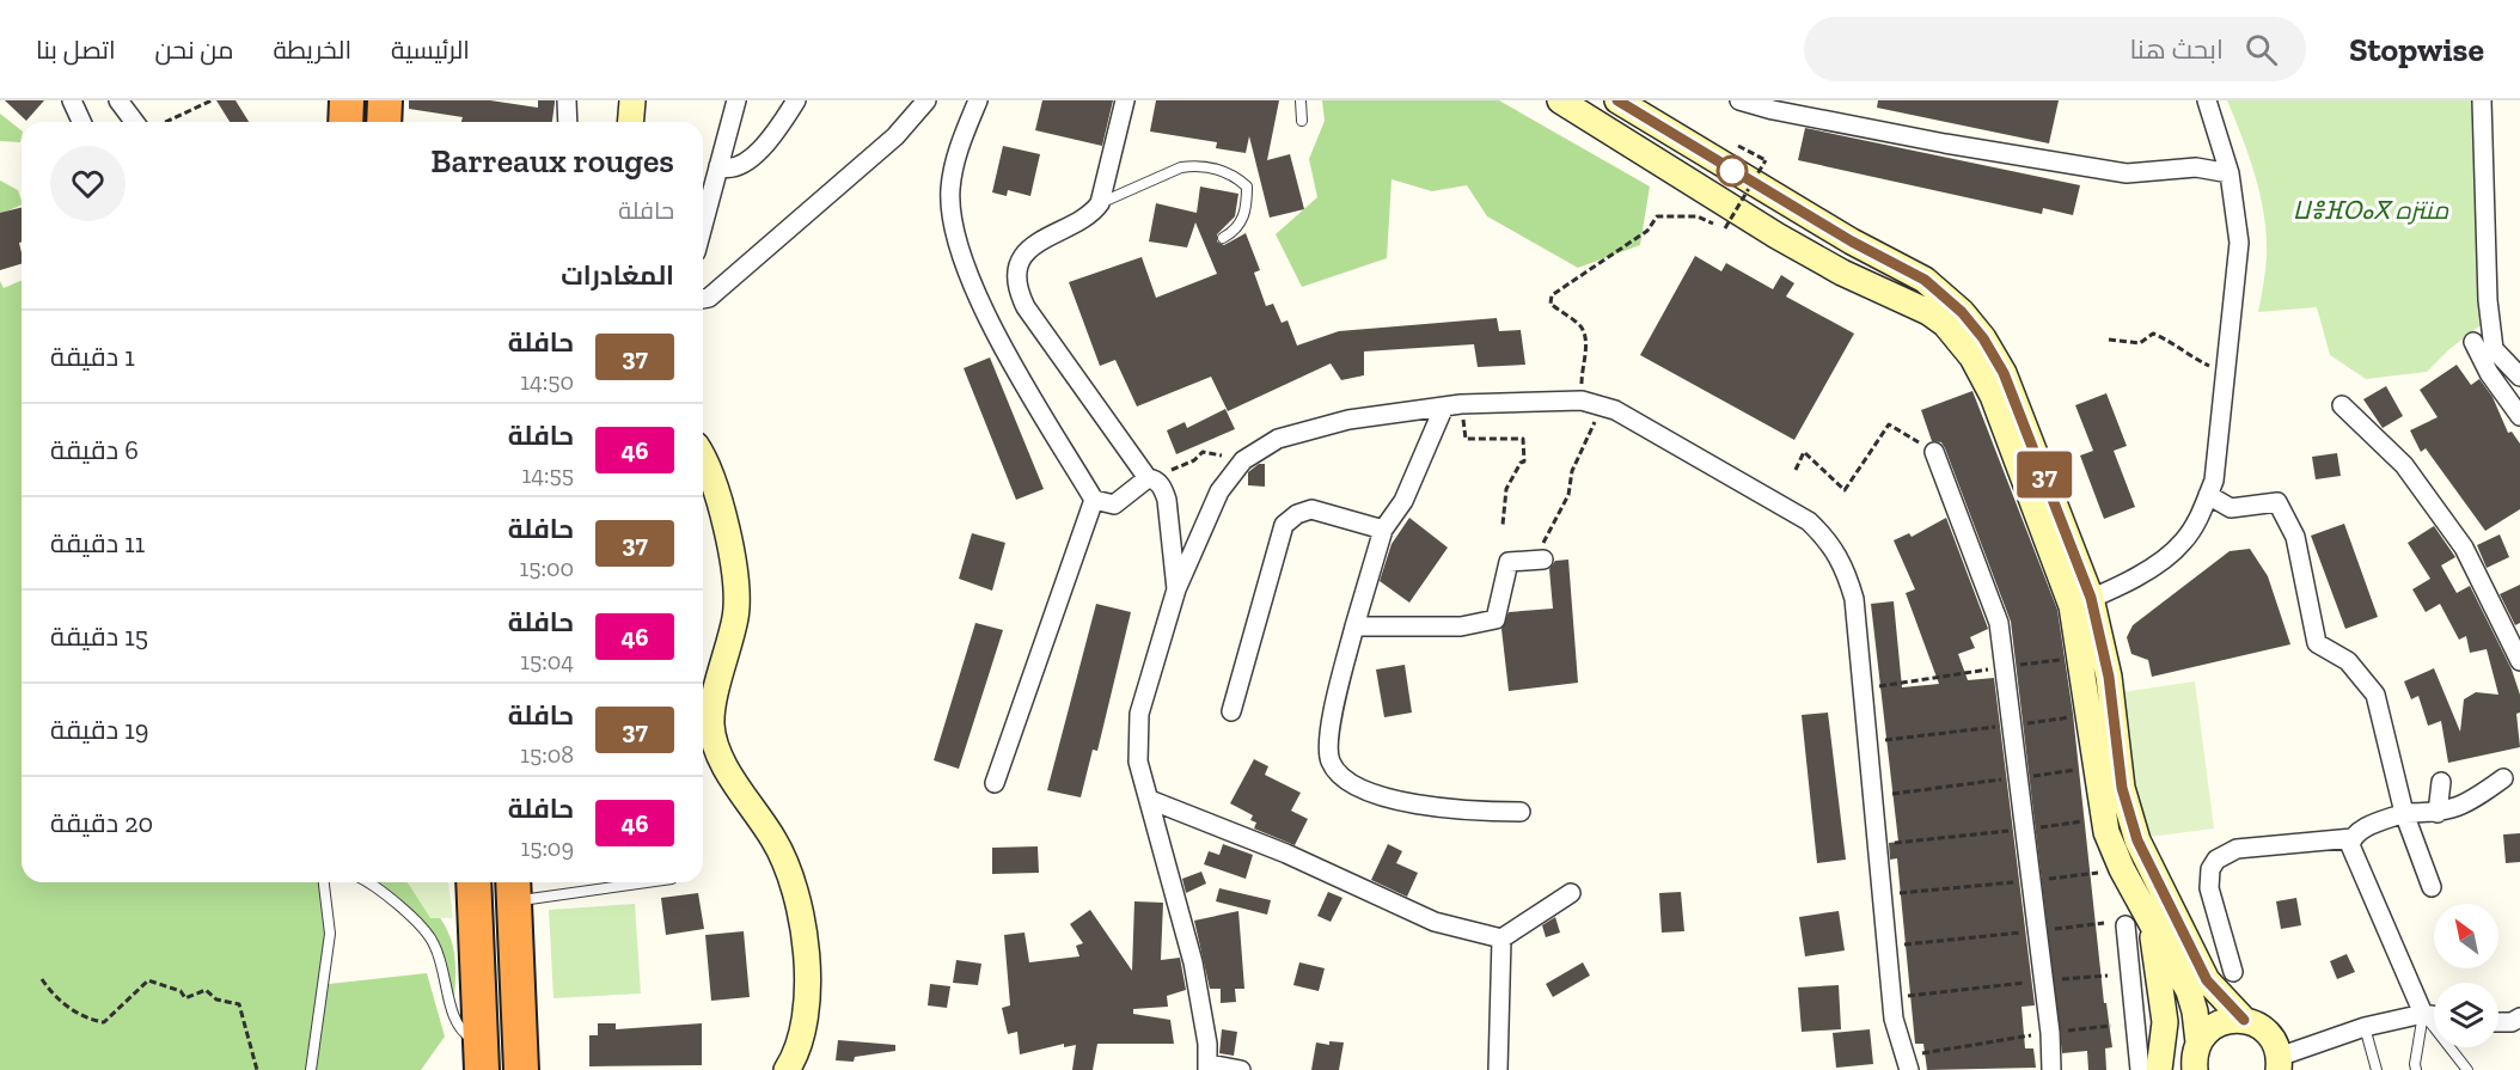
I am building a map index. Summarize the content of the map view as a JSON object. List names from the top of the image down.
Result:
{
  "parks": ["ⵡⴻⴼⵔⴰⴳ منتزه"],
  "lines": ["bus line 37"],
  "north": "top left",
  "page": {
    "header": "Stopwise",
    "search": "ابحث هنا",
    "nav": [
      "الرئيسية",
      "الخريطة",
      "من نحن",
      "اتصل بنا"
    ],
    "on_map": "37",
    "heading": [
      ["Barreaux rouges", "حافلة"],
      "المغادرات"
    ],
    "list": [
      {
        "mark": "37",
        "name": "حافلة",
        "note": "14:50",
        "value": "1 دقيقة"
      },
      {
        "mark": "46",
        "name": "حافلة",
        "note": "14:55",
        "value": "6 دقيقة"
      },
      {
        "mark": "37",
        "name": "حافلة",
        "note": "15:00",
        "value": "11 دقيقة"
      },
      {
        "mark": "46",
        "name": "حافلة",
        "note": "15:04",
        "value": "15 دقيقة"
      },
      {
        "mark": "37",
        "name": "حافلة",
        "note": "15:08",
        "value": "19 دقيقة"
      },
      {
        "mark": "46",
        "name": "حافلة",
        "note": "15:09",
        "value": "20 دقيقة"
      }
    ]
  }
}
